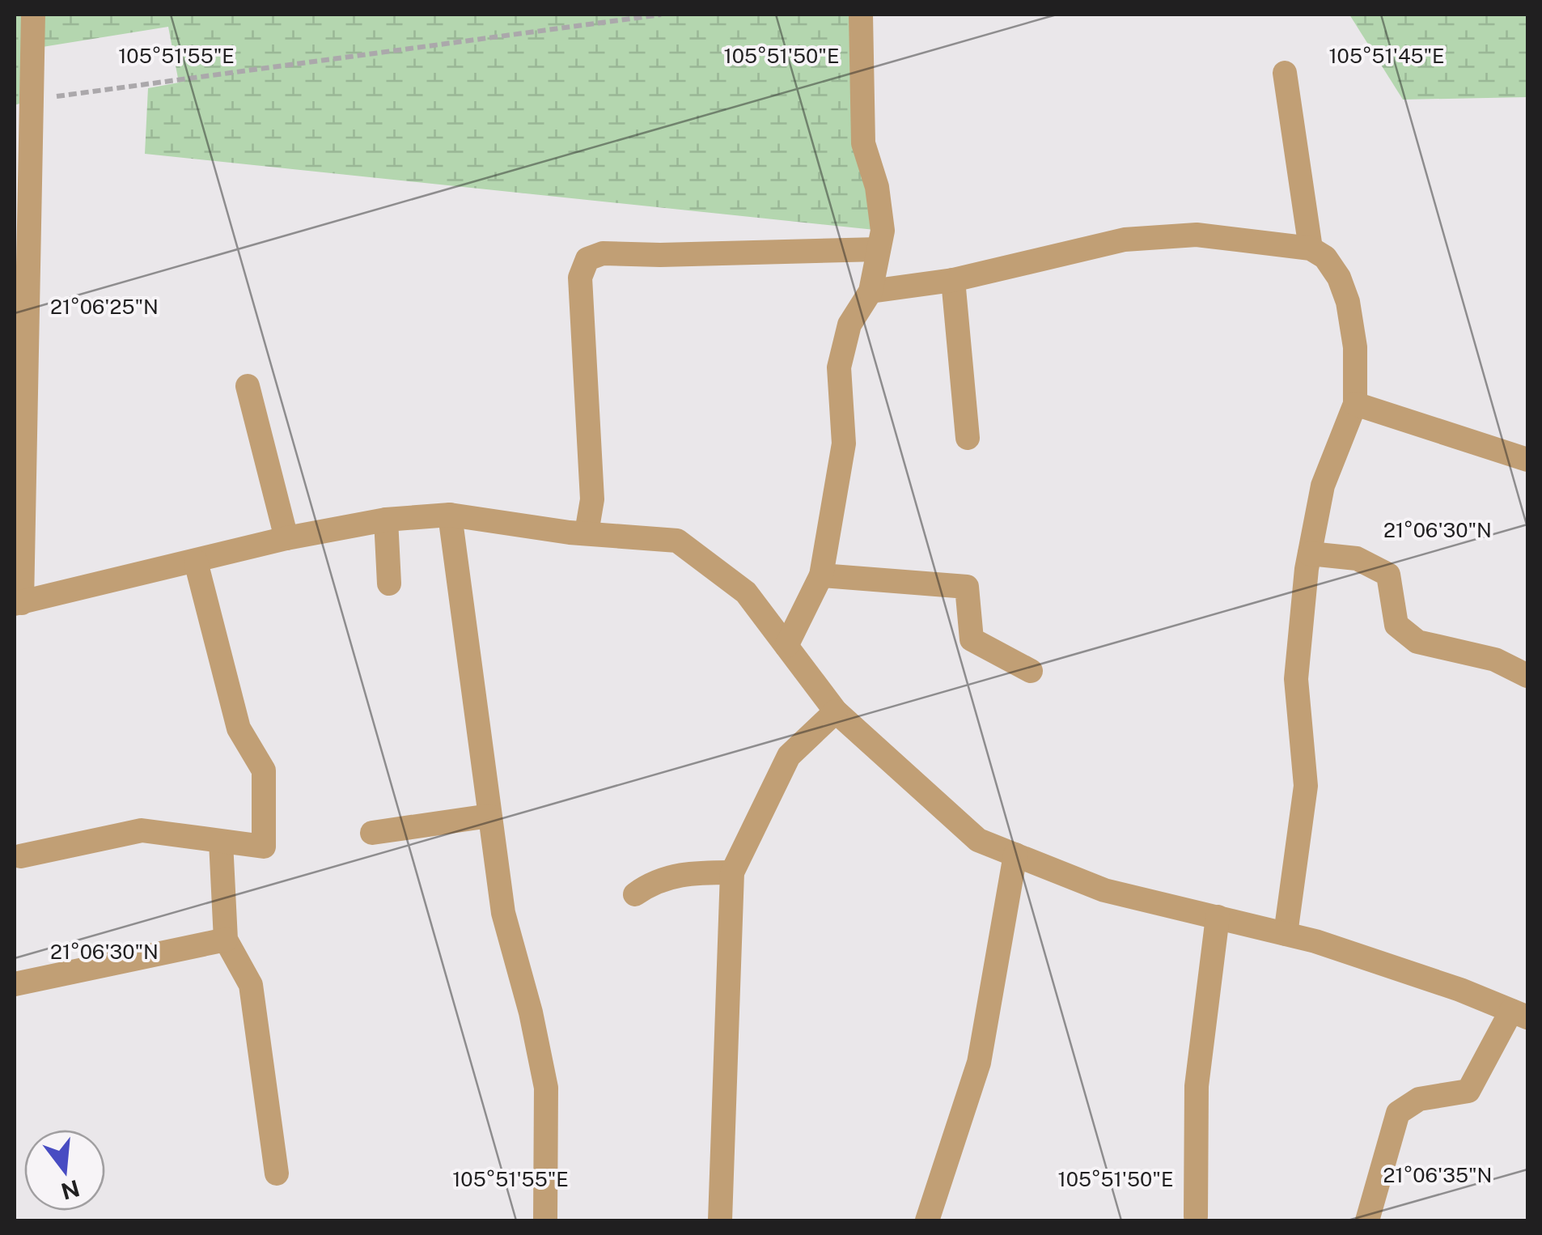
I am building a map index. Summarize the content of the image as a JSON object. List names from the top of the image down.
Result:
{
  "north": "bottom",
  "coordinates": [
    "105°51'55\"E",
    "105°51'50\"E",
    "105°51'45\"E",
    "21°06'25\"N",
    "21°06'30\"N",
    "21°06'35\"N"
  ]
}
